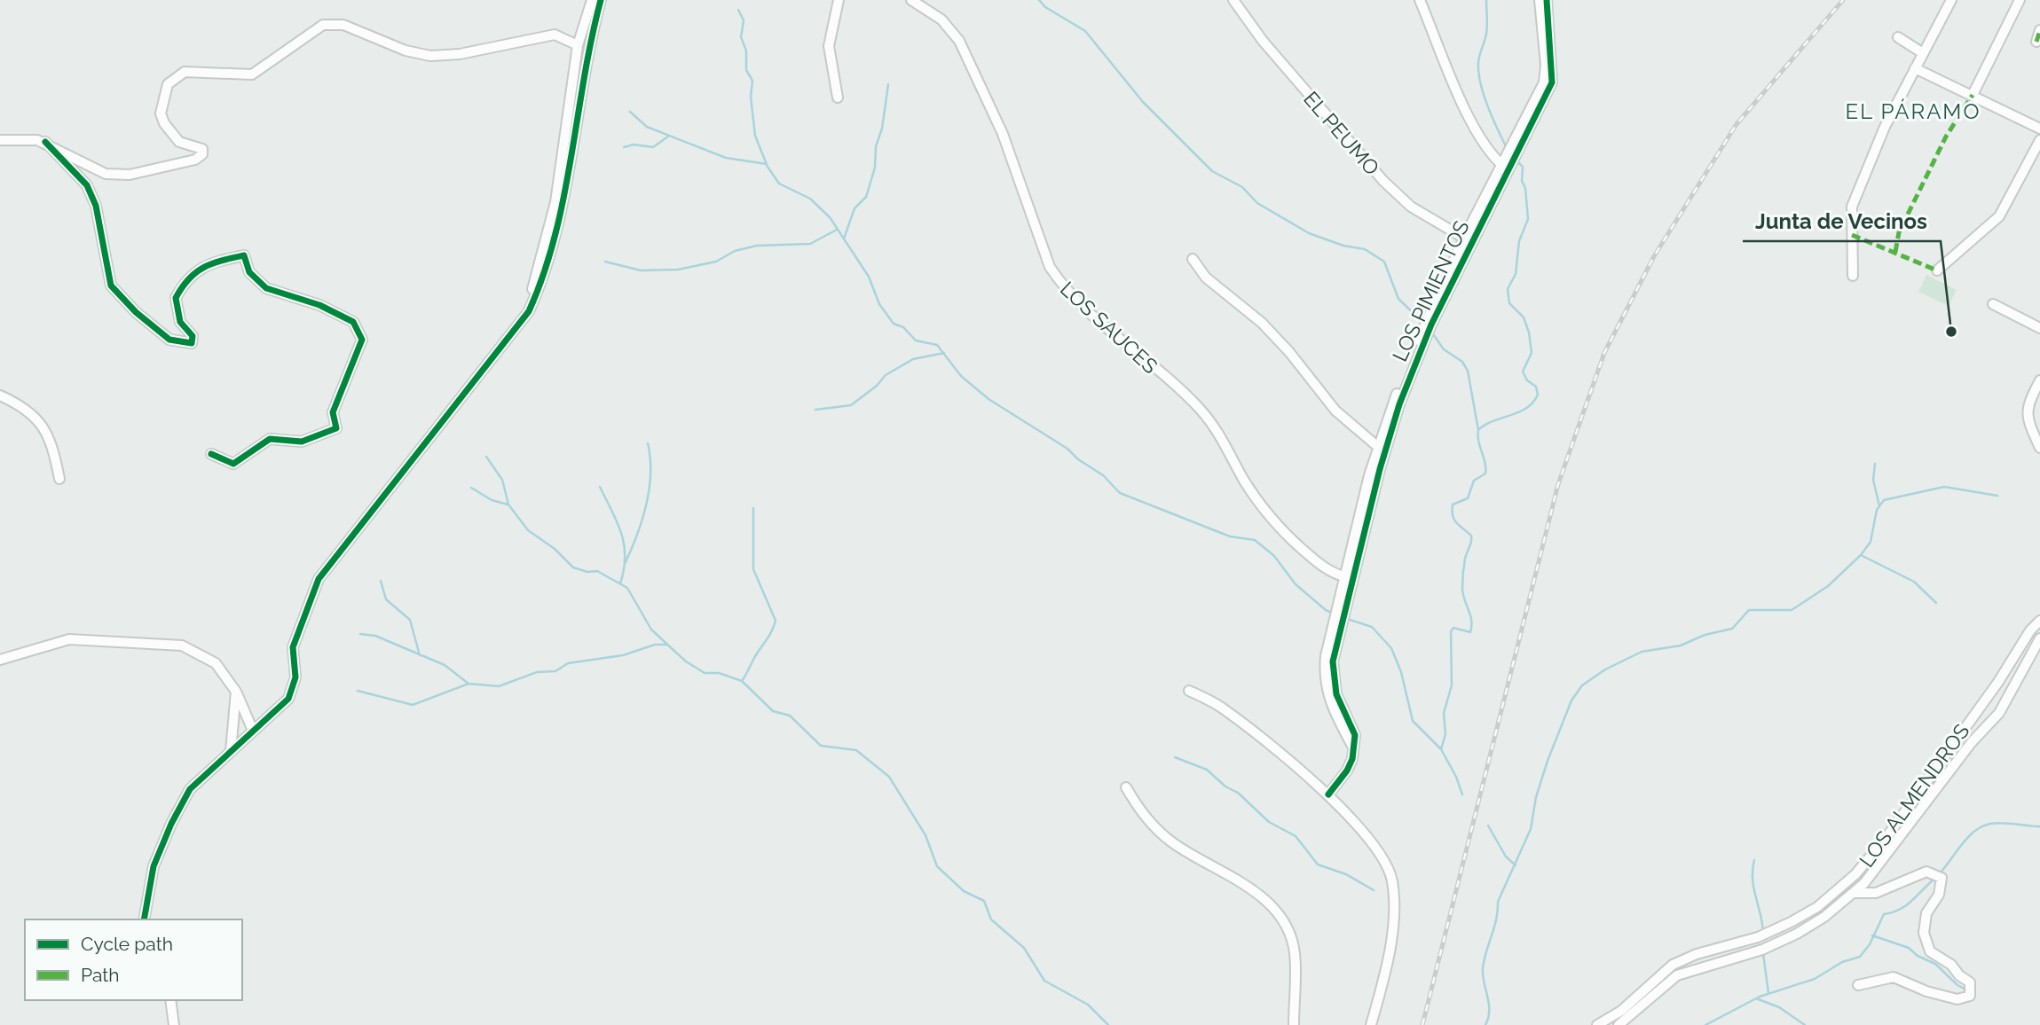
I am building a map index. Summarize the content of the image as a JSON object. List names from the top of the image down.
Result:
{
  "streets": {
    "street": [
      "EL PEUMO",
      "LOS PIMIENTOS",
      "LOS SAUCES",
      "LOS ALMENDROS"
    ]
  },
  "crossings": [
    ["EL PEUMO", "LOS PIMIENTOS"],
    ["LOS PIMIENTOS", "LOS SAUCES"]
  ],
  "districts": ["EL PÁRAMO"],
  "places": ["Junta de Vecinos"],
  "legend": ["Cycle path", "Path"]
}
